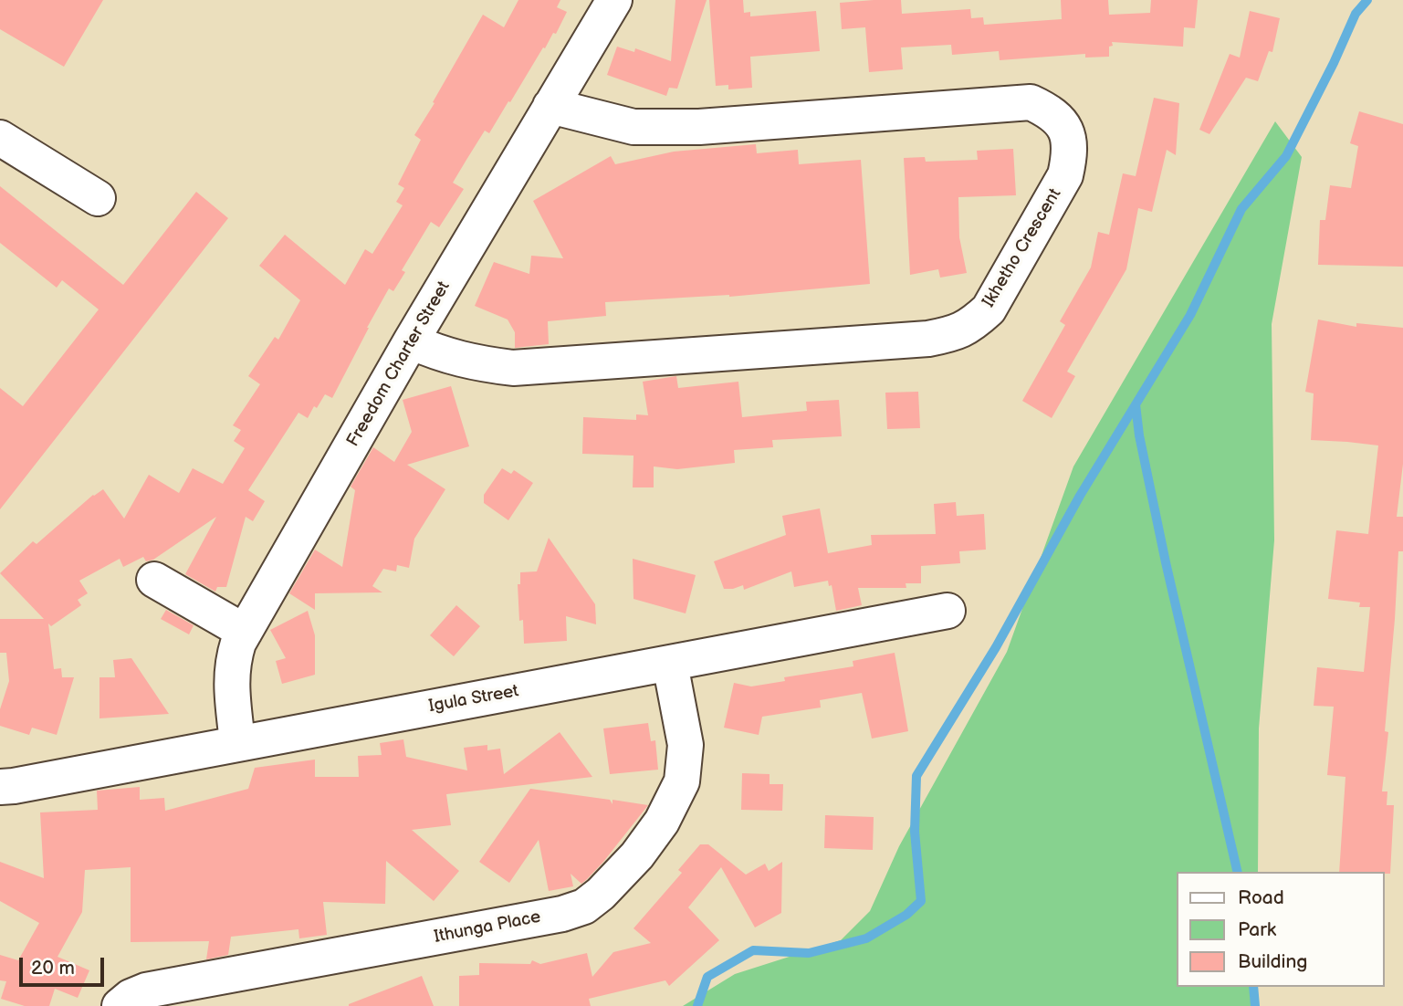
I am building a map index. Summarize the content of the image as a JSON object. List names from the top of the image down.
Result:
{
  "streets": {
    "street": [
      "Ikhetho Crescent",
      "Freedom Charter Street",
      "Igula Street",
      "Ithunga Place"
    ]
  },
  "crossings": [
    ["Ikhetho Crescent", "Freedom Charter Street"],
    ["Freedom Charter Street", "Igula Street"],
    ["Igula Street", "Ithunga Place"]
  ],
  "legend": ["Road", "Park", "Building"],
  "scale_bar": "20 m"
}
